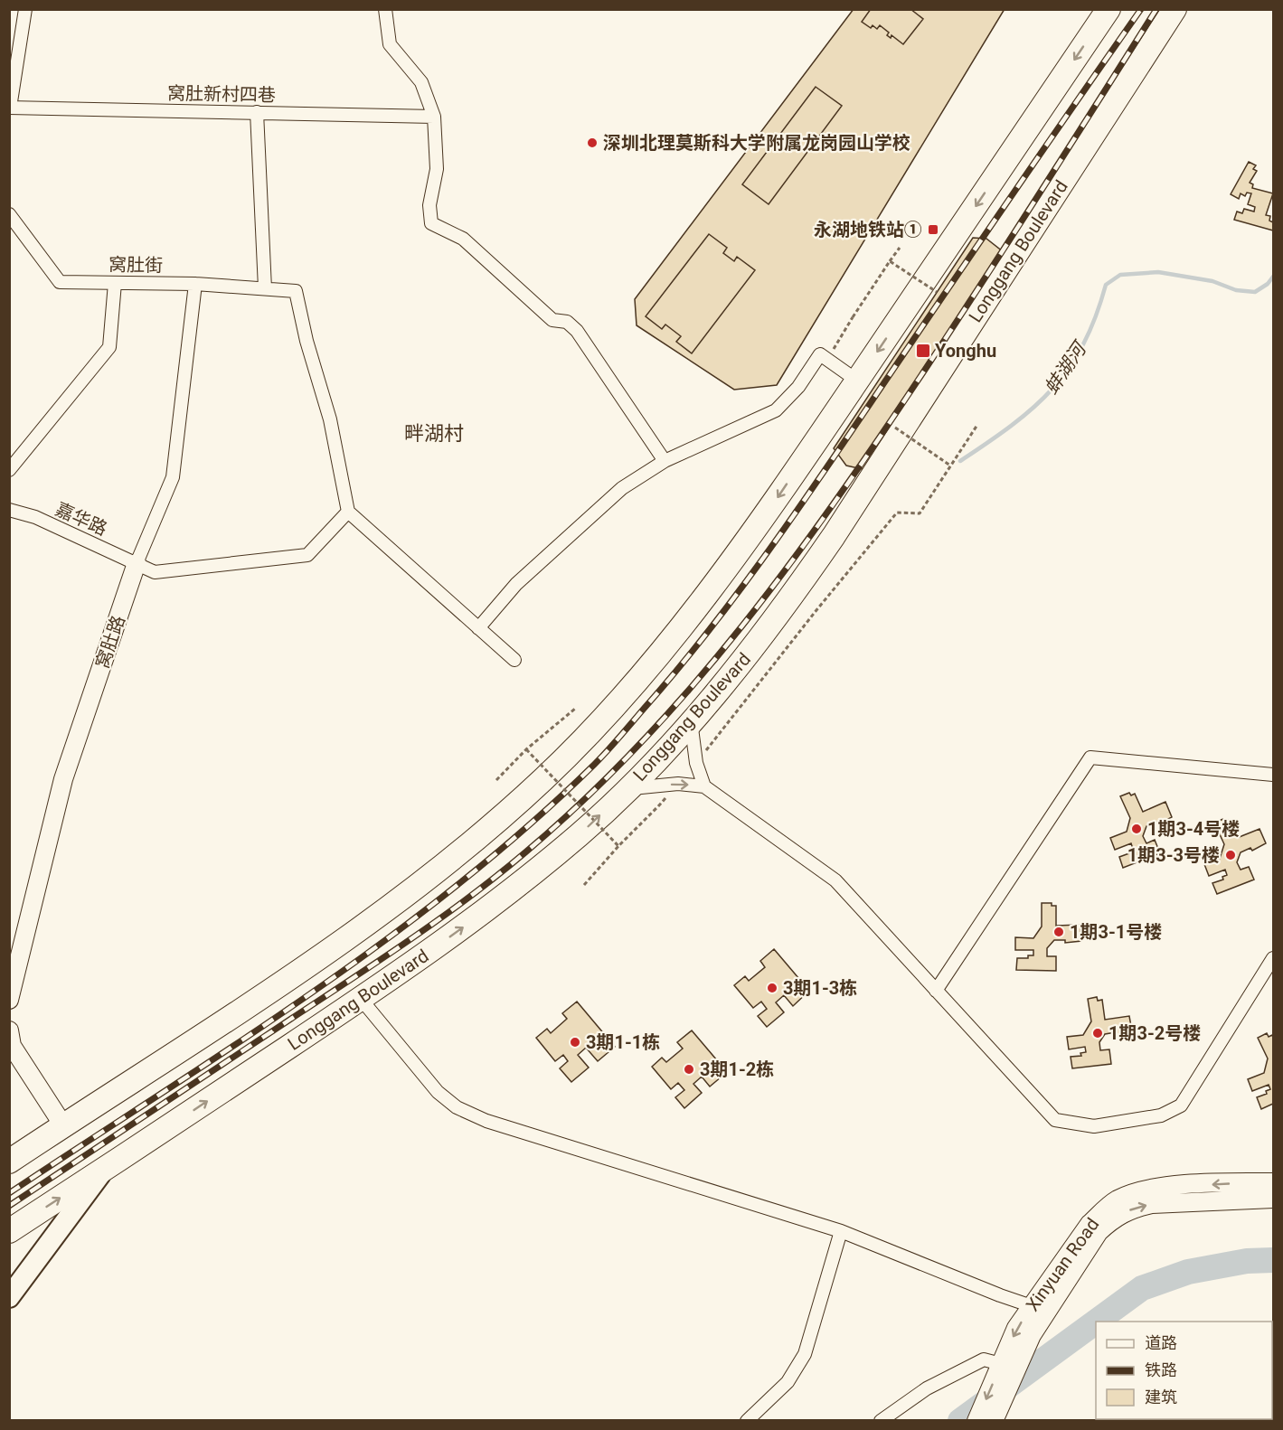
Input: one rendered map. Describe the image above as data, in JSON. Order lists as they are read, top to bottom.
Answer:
{
  "streets": {
    "highway": ["Longgang Boulevard"],
    "street": [
      "窝肚新村四巷",
      "窝肚街",
      "嘉华路",
      "窝肚路",
      "Xinyuan Road"
    ]
  },
  "crossings": [
    ["窝肚街", "嘉华路"],
    ["窝肚街", "窝肚路"],
    ["嘉华路", "窝肚路"]
  ],
  "districts": ["畔湖村"],
  "water": ["蚌湖河"],
  "places": {
    "other": [
      "深圳北理莫斯科大学附属龙岗园山学校",
      "1期3-4号楼",
      "1期3-3号楼",
      "1期3-1号楼",
      "3期1-3栋",
      "1期3-2号楼",
      "3期1-1栋",
      "3期1-2栋"
    ],
    "transit": ["永湖地铁站①", "Yonghu"]
  },
  "legend": ["道路", "铁路", "建筑"]
}
